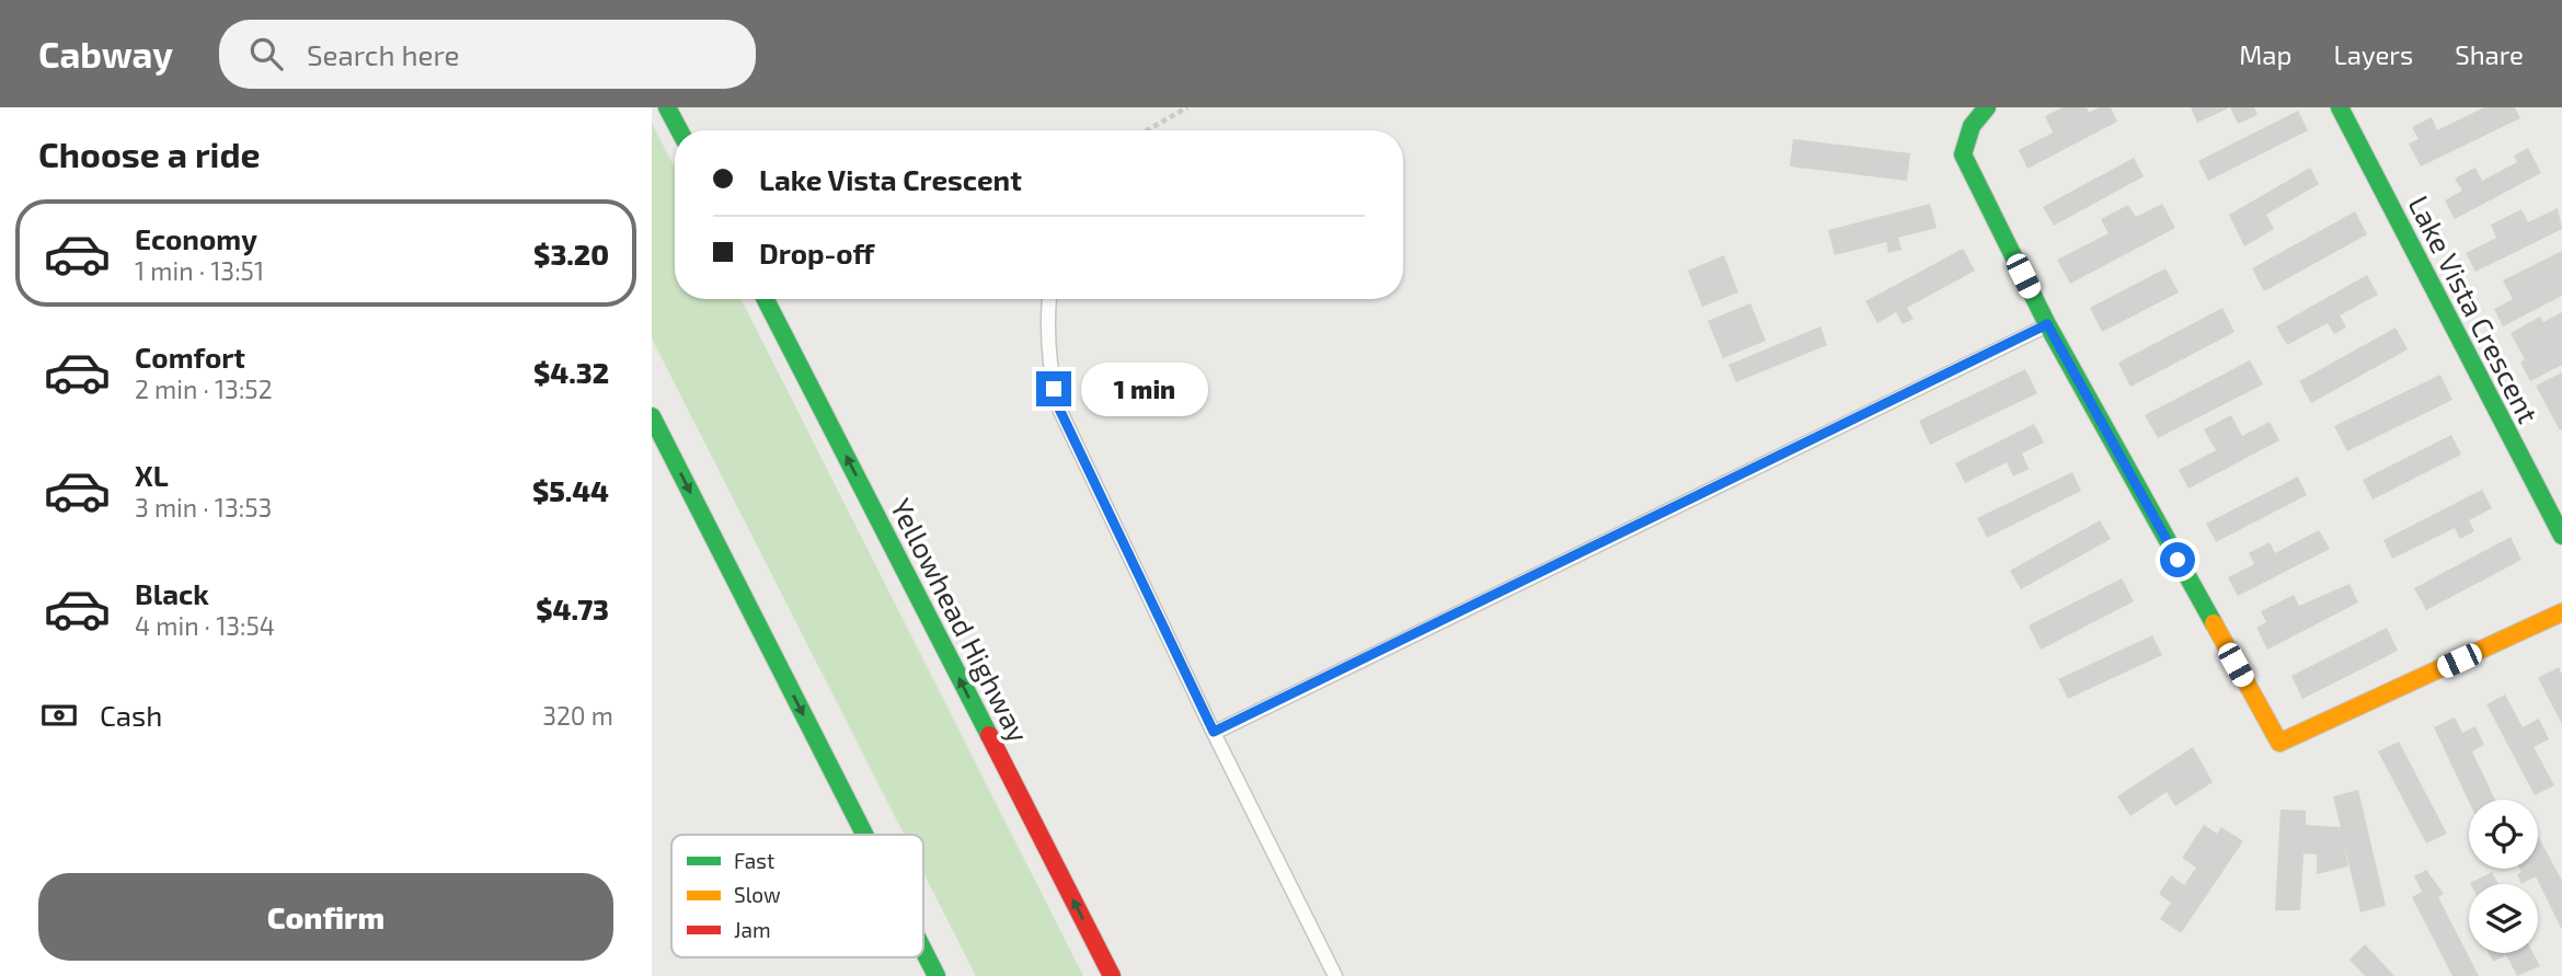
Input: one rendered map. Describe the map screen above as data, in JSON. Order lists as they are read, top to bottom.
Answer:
{
  "streets": {
    "main road": ["Lake Vista Crescent", "Yellowhead Highway"]
  },
  "legend": ["Fast", "Slow", "Jam"],
  "page": {
    "header": "Cabway",
    "search": "Search here",
    "nav": ["Map", "Layers", "Share"],
    "heading": "Choose a ride",
    "banner": ["Lake Vista Crescent", "Drop-off"],
    "list": [
      {
        "name": "Economy",
        "note": "1 min · 13:51",
        "value": "$3.20"
      },
      {
        "name": "Comfort",
        "note": "2 min · 13:52",
        "value": "$4.32"
      },
      {
        "name": "XL",
        "note": "3 min · 13:53",
        "value": "$5.44"
      },
      {
        "name": "Black",
        "note": "4 min · 13:54",
        "value": "$4.73"
      }
    ],
    "bubble": "1 min",
    "pay": ["Cash", "320 m"],
    "buttons": "Confirm"
  }
}
